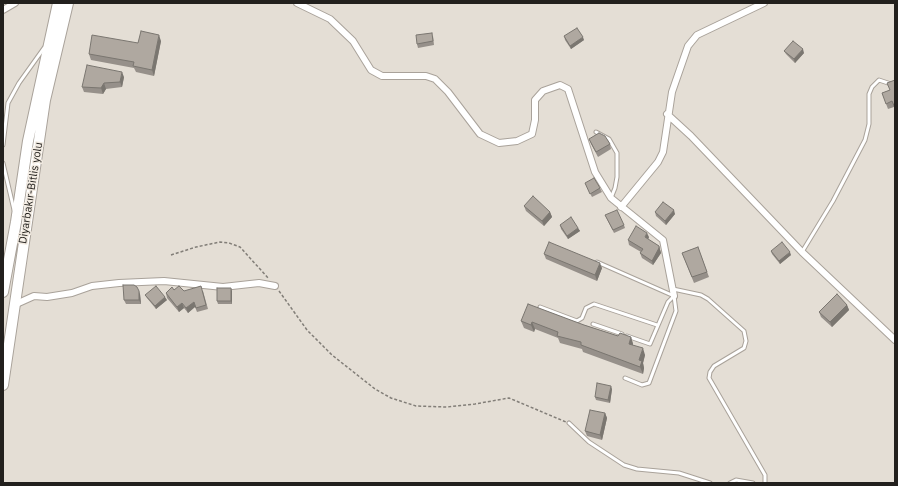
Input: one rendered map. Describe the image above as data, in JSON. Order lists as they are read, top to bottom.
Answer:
{
  "streets": {
    "highway": ["Diyarbakır-Bitlis yolu"]
  }
}
